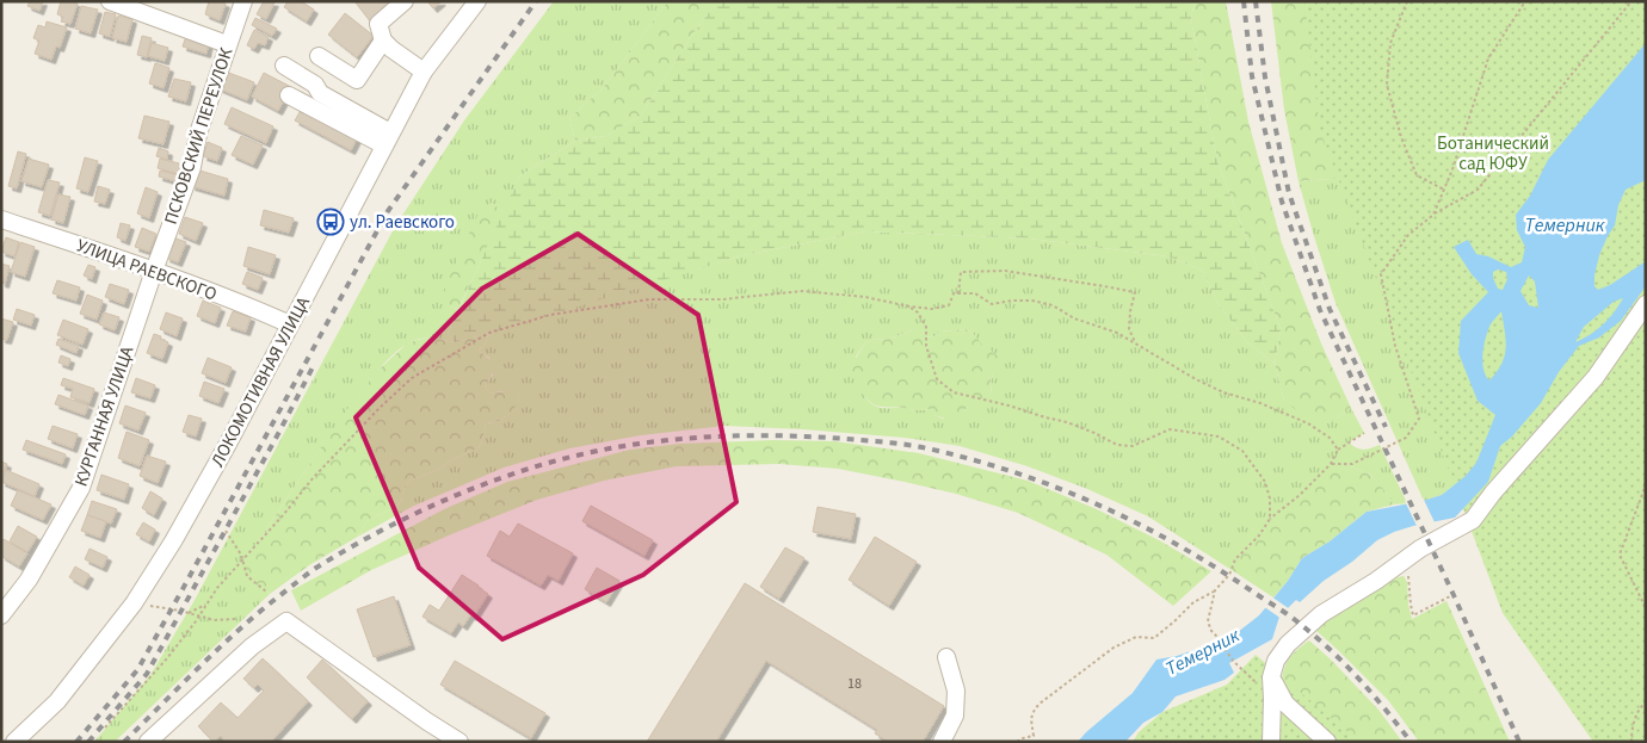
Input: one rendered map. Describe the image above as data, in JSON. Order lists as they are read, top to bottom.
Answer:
{
  "streets": {
    "street": [
      "ПСКОВСКИЙ ПЕРЕУЛОК",
      "УЛИЦА РАЕВСКОГО",
      "ЛОКОМОТИВНАЯ УЛИЦА",
      "КУРГАННАЯ УЛИЦА"
    ]
  },
  "crossings": [
    ["ПСКОВСКИЙ ПЕРЕУЛОК", "УЛИЦА РАЕВСКОГО"],
    ["ПСКОВСКИЙ ПЕРЕУЛОК", "КУРГАННАЯ УЛИЦА"],
    ["УЛИЦА РАЕВСКОГО", "ЛОКОМОТИВНАЯ УЛИЦА"],
    ["УЛИЦА РАЕВСКОГО", "КУРГАННАЯ УЛИЦА"]
  ],
  "water": ["Темерник"],
  "parks": ["Ботанический сад ЮФУ"],
  "places": {
    "bus stop": ["ул. Раевского"]
  },
  "house_numbers": ["18"]
}
